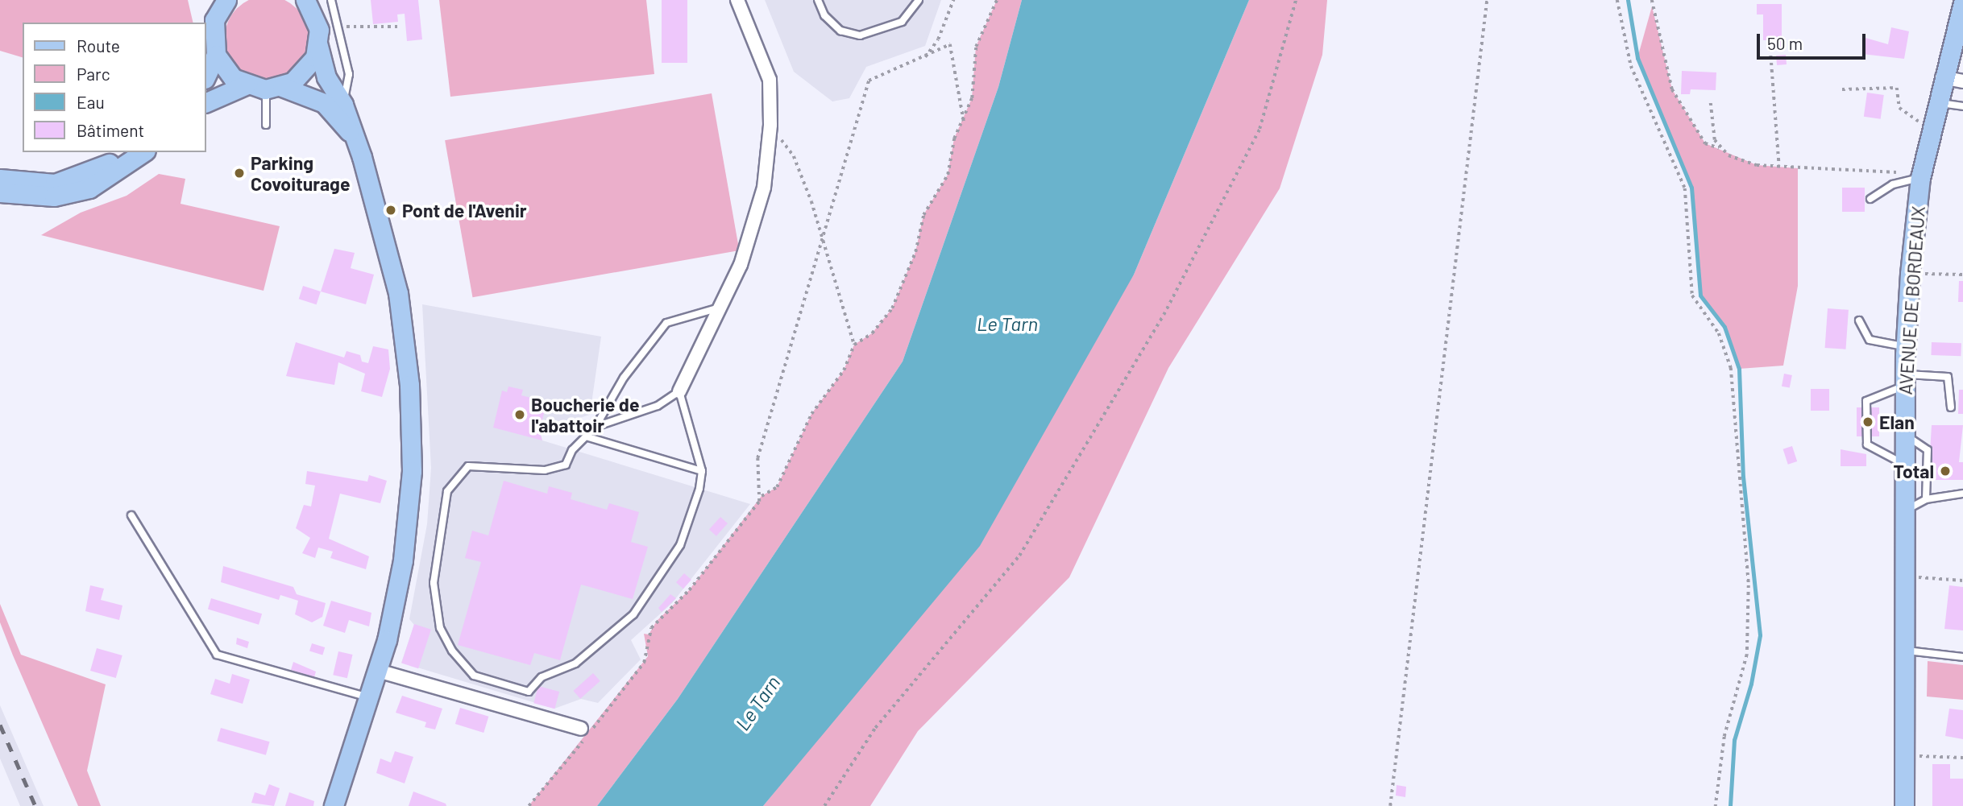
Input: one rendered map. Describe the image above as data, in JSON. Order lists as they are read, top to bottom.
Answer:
{
  "streets": {
    "main road": ["AVENUE DE BORDEAUX"]
  },
  "water": ["Le Tarn"],
  "places": [
    "Parking Covoiturage",
    "Pont de l'Avenir",
    "Boucherie de l'abattoir",
    "Elan",
    "Total"
  ],
  "legend": [
    "Route",
    "Parc",
    "Eau",
    "Bâtiment"
  ],
  "scale_bar": "50 m"
}
